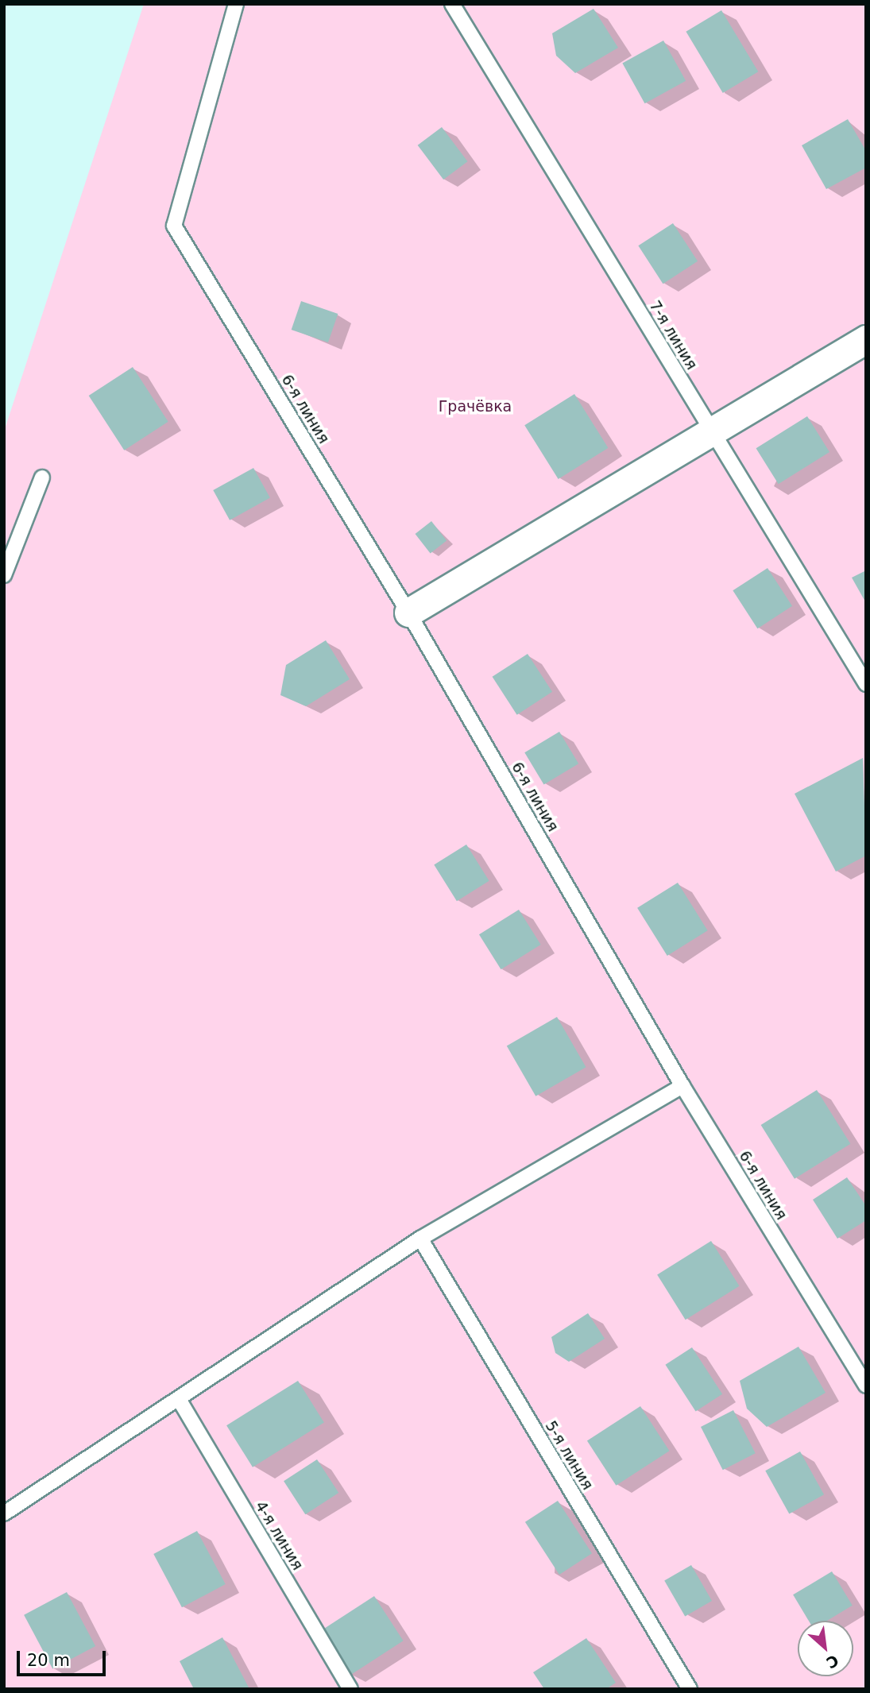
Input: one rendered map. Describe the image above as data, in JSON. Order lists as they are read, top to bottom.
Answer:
{
  "streets": {
    "lane": [
      "7-я линия",
      "6-я линия",
      "5-я линия",
      "4-я линия"
    ]
  },
  "parks": ["Грачёвка"],
  "scale_bar": "20 m",
  "north": "bottom right"
}
